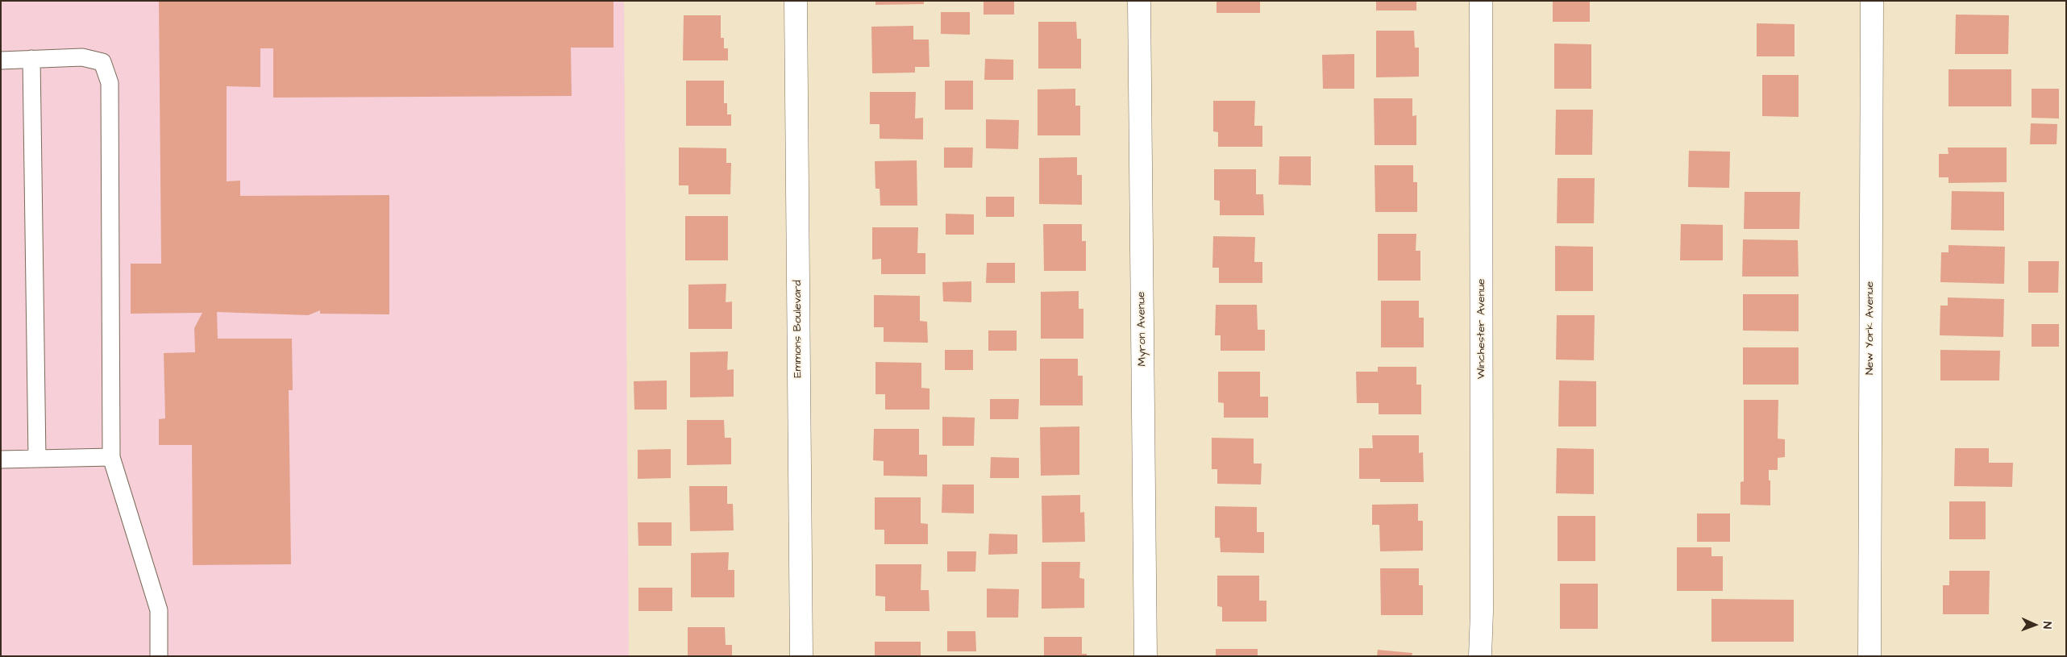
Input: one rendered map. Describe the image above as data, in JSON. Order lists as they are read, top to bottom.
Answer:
{
  "streets": {
    "street": [
      "New York Avenue",
      "Emmons Boulevard",
      "Myron Avenue",
      "Winchester Avenue"
    ]
  },
  "north": "right"
}
